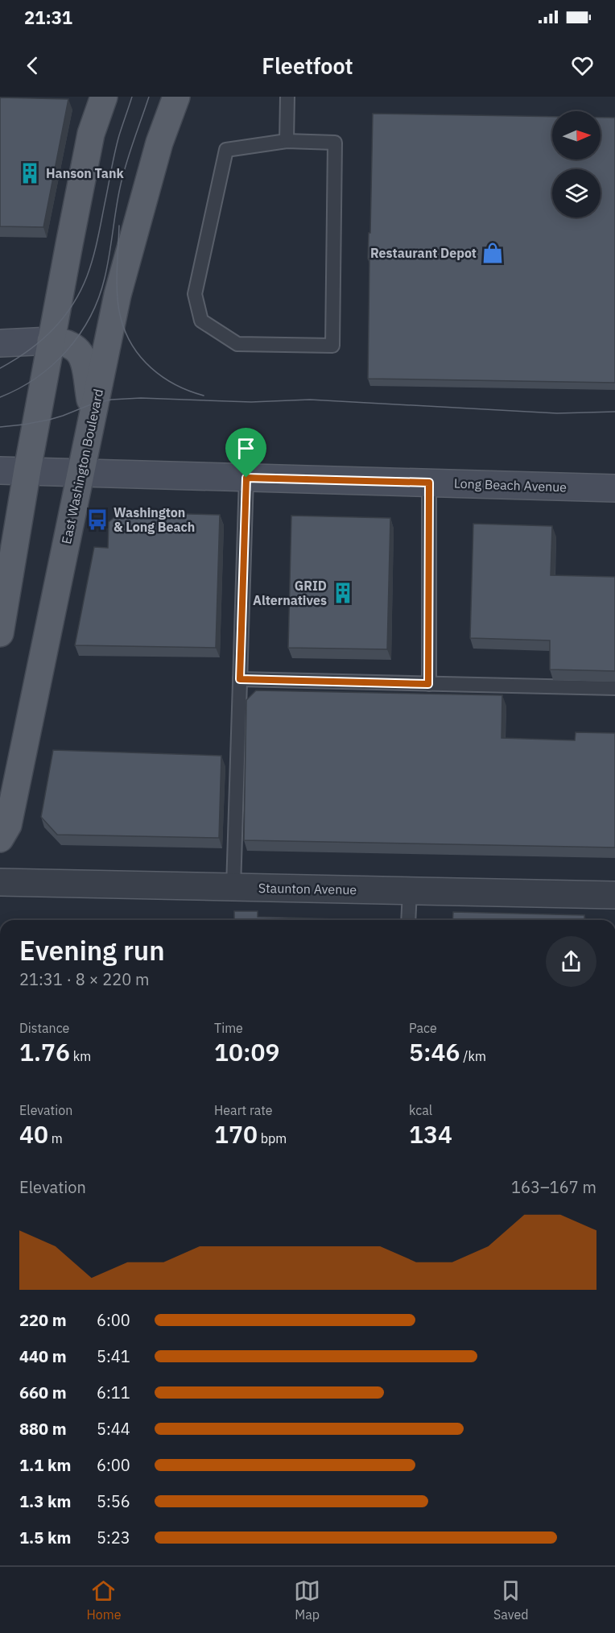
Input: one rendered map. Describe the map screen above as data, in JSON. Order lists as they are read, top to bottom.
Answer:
{
  "streets": {
    "main road": ["East Washington Boulevard"],
    "street": ["Long Beach Avenue", "Staunton Avenue"]
  },
  "crossings": [
    ["East Washington Boulevard", "Long Beach Avenue"]
  ],
  "places": {
    "building": ["Hanson Tank", "GRID Alternatives"],
    "shop": ["Restaurant Depot"],
    "bus stop": ["Washington & Long Beach"]
  },
  "north": "right",
  "page": {
    "status": "21:31",
    "header": "Fleetfoot",
    "heading": ["Evening run", "21:31 · 8 × 220 m"],
    "stats": [
      ["Distance", "1.76 km"],
      ["Time", "10:09"],
      ["Pace", "5:46 /km"],
      ["Elevation", "40 m"],
      ["Heart rate", "170 bpm"],
      ["kcal", "134"]
    ],
    "chart": ["Elevation", "163–167 m"],
    "list": [
      {
        "name": "220 m",
        "note": "6:00"
      },
      {
        "name": "440 m",
        "note": "5:41"
      },
      {
        "name": "660 m",
        "note": "6:11"
      },
      {
        "name": "880 m",
        "note": "5:44"
      },
      {
        "name": "1.1 km",
        "note": "6:00"
      },
      {
        "name": "1.3 km",
        "note": "5:56"
      },
      {
        "name": "1.5 km",
        "note": "5:23"
      }
    ],
    "tabs": ["Home", "Map", "Saved"]
  }
}
